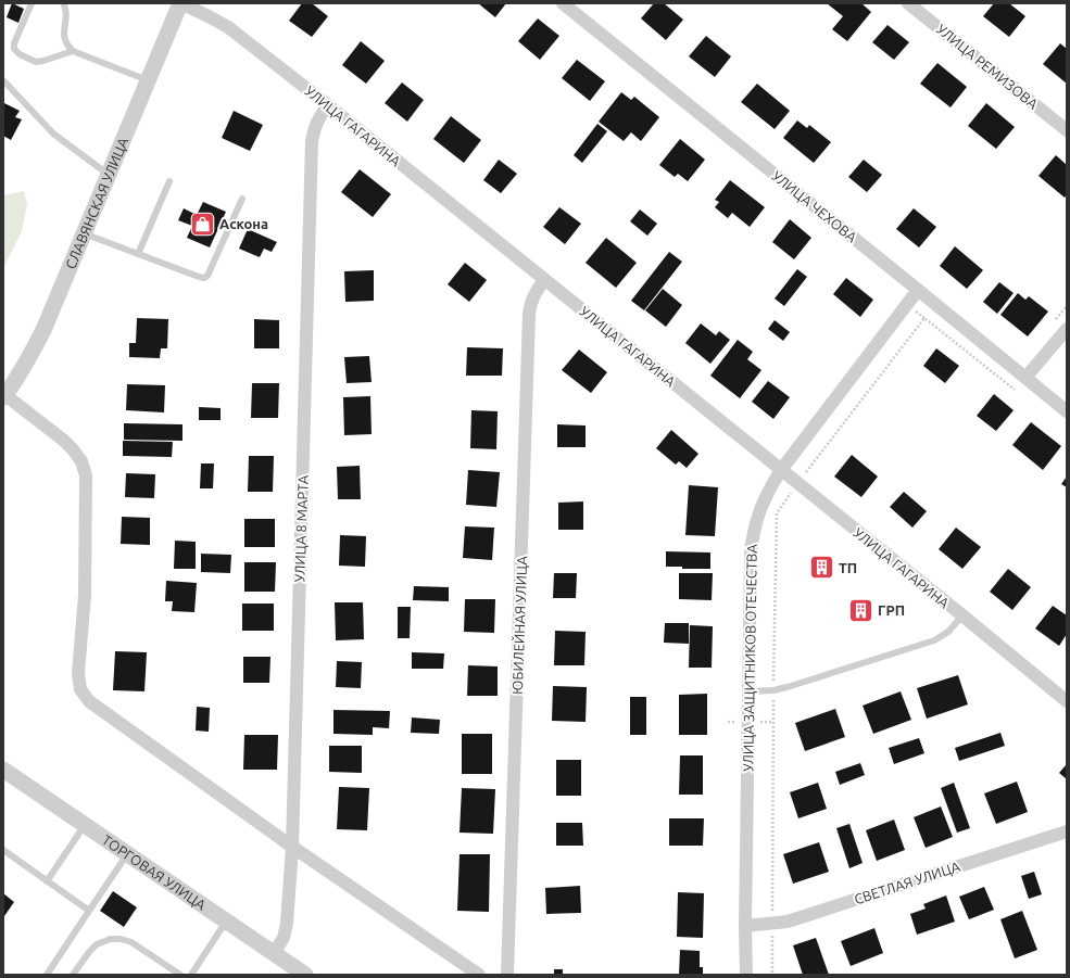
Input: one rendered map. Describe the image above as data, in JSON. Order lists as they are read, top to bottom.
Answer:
{
  "streets": {
    "street": [
      "УЛИЦА РЕМИЗОВА",
      "УЛИЦА ГАГАРИНА",
      "СЛАВЯНСКАЯ УЛИЦА",
      "УЛИЦА ЧЕХОВА",
      "УЛИЦА 8 МАРТА",
      "ЮБИЛЕЙНАЯ УЛИЦА",
      "УЛИЦА ЗАЩИТНИКОВ ОТЕЧЕСТВА",
      "ТОРГОВАЯ УЛИЦА",
      "СВЕТЛАЯ УЛИЦА"
    ]
  },
  "crossings": [
    ["УЛИЦА ГАГАРИНА", "СЛАВЯНСКАЯ УЛИЦА"],
    ["УЛИЦА ГАГАРИНА", "УЛИЦА 8 МАРТА"],
    ["УЛИЦА ГАГАРИНА", "ЮБИЛЕЙНАЯ УЛИЦА"],
    ["УЛИЦА ГАГАРИНА", "УЛИЦА ЗАЩИТНИКОВ ОТЕЧЕСТВА"],
    ["УЛИЦА ЧЕХОВА", "УЛИЦА ЗАЩИТНИКОВ ОТЕЧЕСТВА"],
    ["УЛИЦА 8 МАРТА", "ТОРГОВАЯ УЛИЦА"],
    ["УЛИЦА ЗАЩИТНИКОВ ОТЕЧЕСТВА", "СВЕТЛАЯ УЛИЦА"]
  ],
  "places": {
    "shop": ["Аскона"],
    "building": ["ТП", "ГРП"]
  }
}
